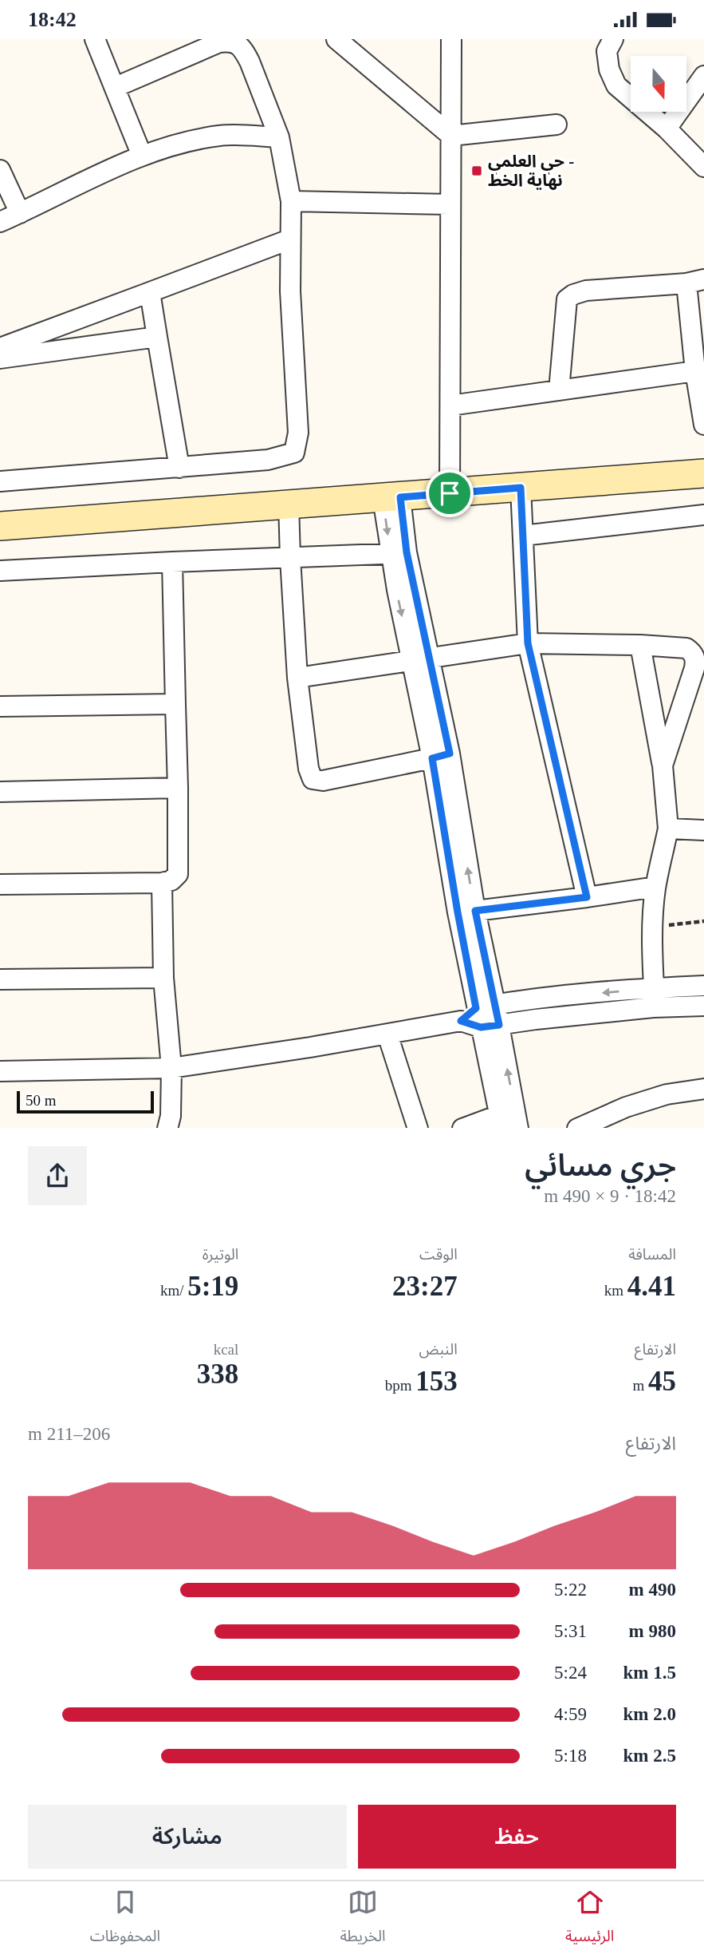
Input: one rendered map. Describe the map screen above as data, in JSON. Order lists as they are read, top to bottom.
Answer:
{
  "places": {
    "transit": ["حي العلمي - نهاية الخط"]
  },
  "scale_bar": "50 m",
  "north": "bottom",
  "page": {
    "status": "18:42",
    "scale": "50 m",
    "heading": ["جري مسائي", "18:42 · 9 × 490 m"],
    "stats": [
      ["المسافة", "4.41 km"],
      ["الوقت", "23:27"],
      ["الوتيرة", "5:19 /km"],
      ["الارتفاع", "45 m"],
      ["النبض", "153 bpm"],
      ["kcal", "338"]
    ],
    "chart": ["الارتفاع", "206–211 m"],
    "list": [
      {
        "name": "490 m",
        "note": "5:22"
      },
      {
        "name": "980 m",
        "note": "5:31"
      },
      {
        "name": "1.5 km",
        "note": "5:24"
      },
      {
        "name": "2.0 km",
        "note": "4:59"
      },
      {
        "name": "2.5 km",
        "note": "5:18"
      }
    ],
    "buttons": ["حفظ", "مشاركة"],
    "tabs": ["الرئيسية", "الخريطة", "المحفوظات"]
  }
}
